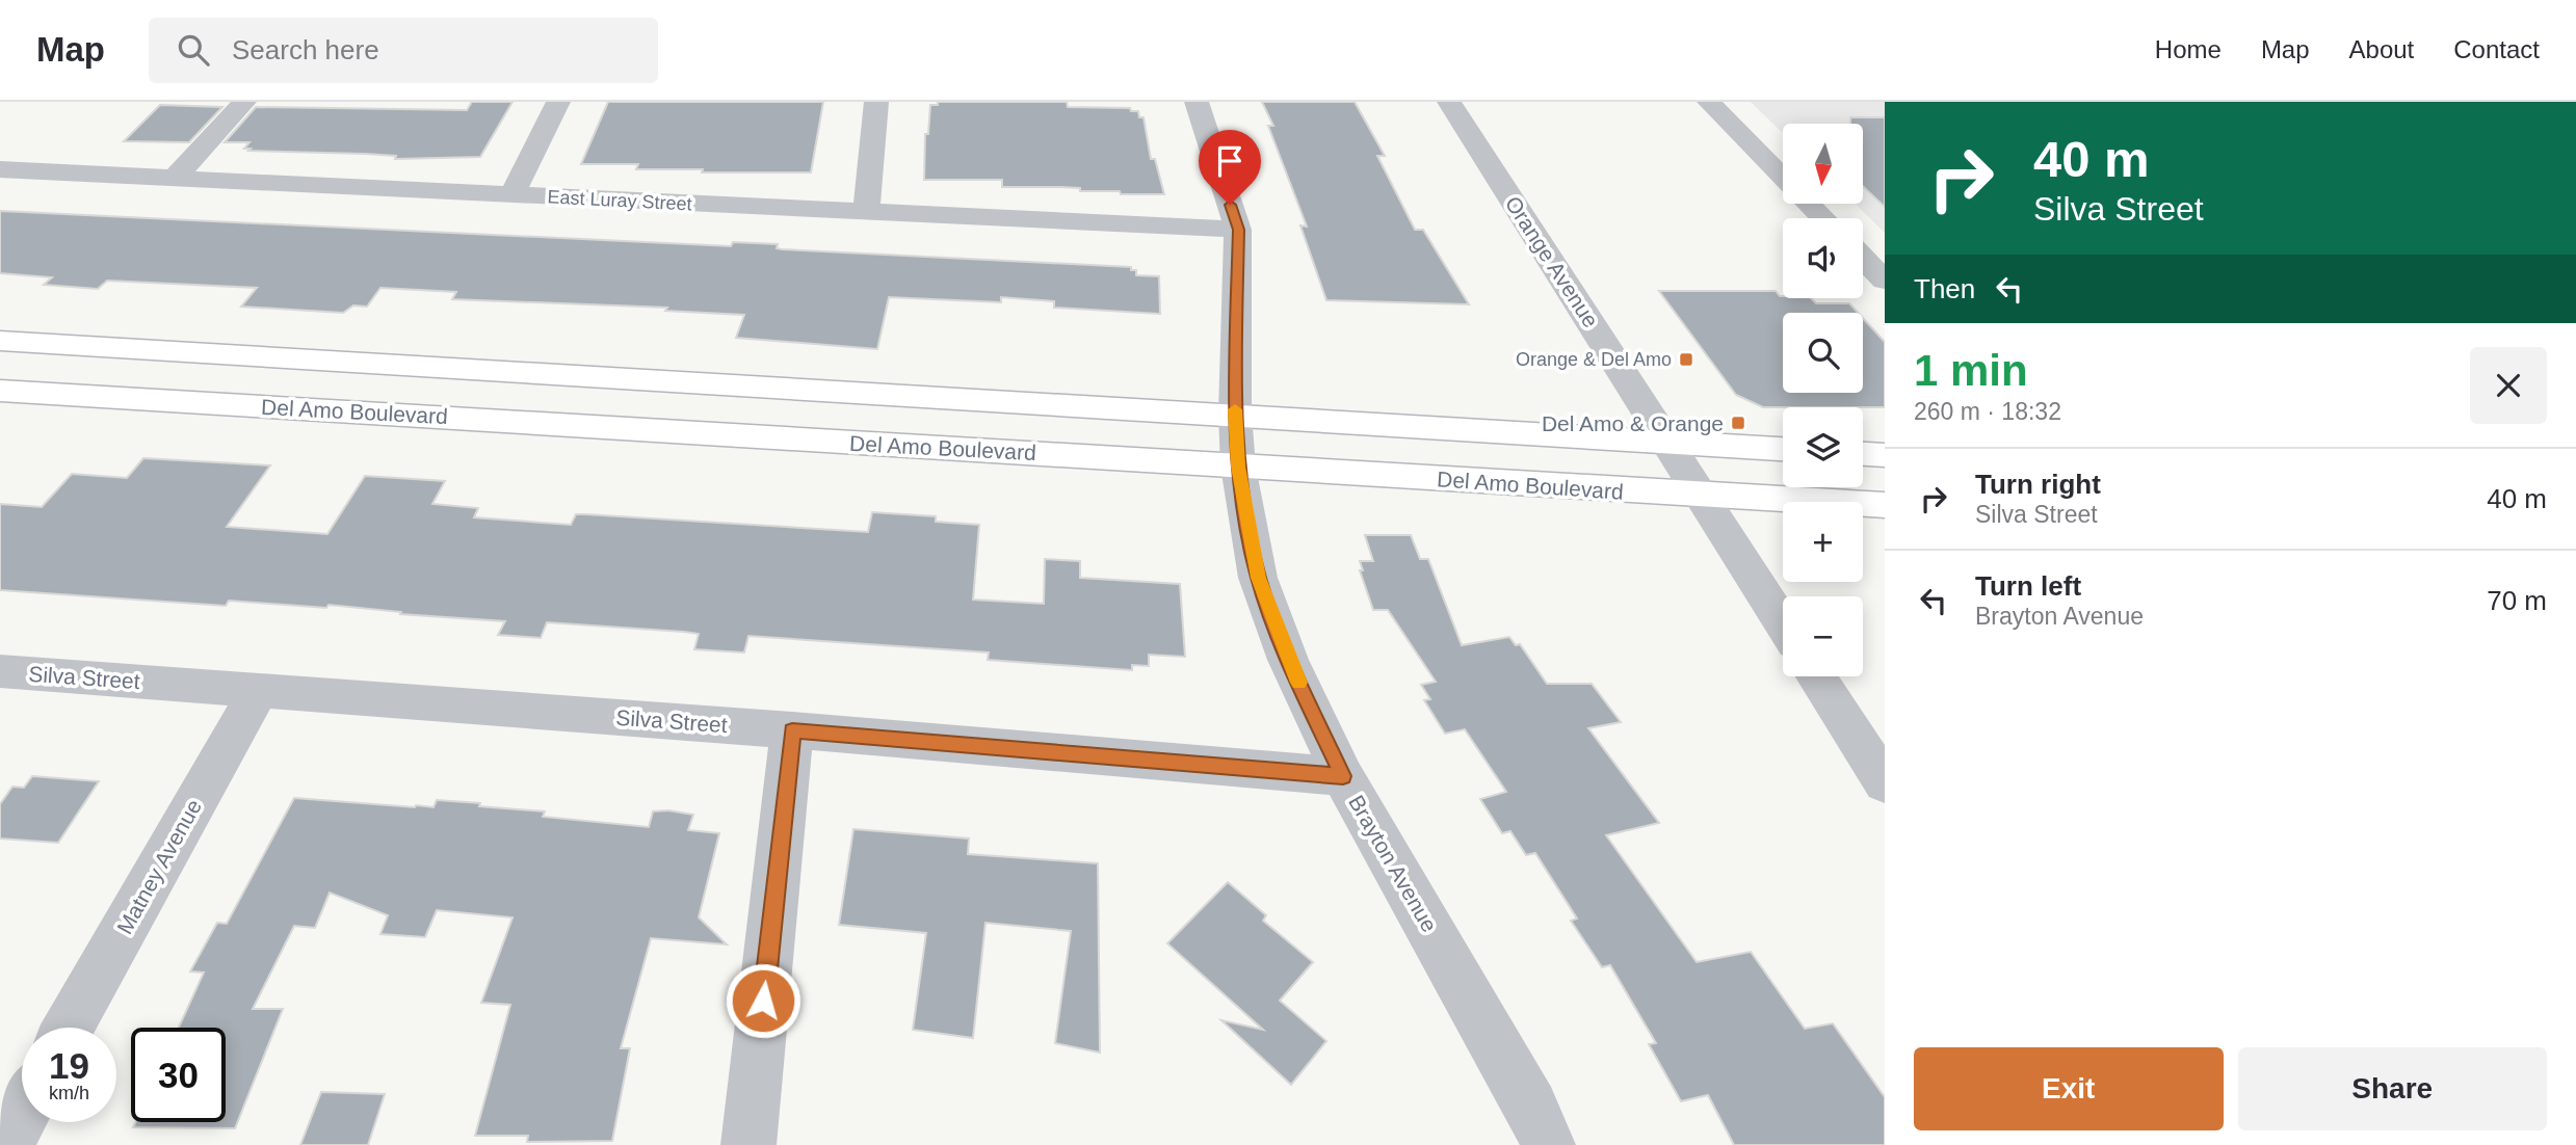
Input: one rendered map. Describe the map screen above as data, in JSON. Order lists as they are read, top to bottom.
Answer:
{
  "streets": {
    "main road": ["Del Amo Boulevard"],
    "street": [
      "East Luray Street",
      "Orange Avenue",
      "Silva Street",
      "Brayton Avenue",
      "Matney Avenue"
    ]
  },
  "crossings": [
    ["East Luray Street", "Brayton Avenue"],
    ["Orange Avenue", "Del Amo Boulevard"],
    ["Del Amo Boulevard", "Brayton Avenue"],
    ["Silva Street", "Brayton Avenue"],
    ["Silva Street", "Matney Avenue"]
  ],
  "places": {
    "transit": ["Orange & Del Amo", "Del Amo & Orange"]
  },
  "north": "bottom",
  "page": {
    "header": "Map",
    "search": "Search here",
    "nav": [
      "Home",
      "Map",
      "About",
      "Contact"
    ],
    "turn": ["40 m", "Silva Street"],
    "map_buttons": ["+", "−"],
    "then": "Then",
    "heading": ["1 min", "260 m · 18:32"],
    "list": [
      {
        "name": "Turn right",
        "note": "Silva Street",
        "value": "40 m"
      },
      {
        "name": "Turn left",
        "note": "Brayton Avenue",
        "value": "70 m"
      }
    ],
    "speed": "19 km/h",
    "limit": "30",
    "buttons": ["Exit", "Share"]
  }
}
